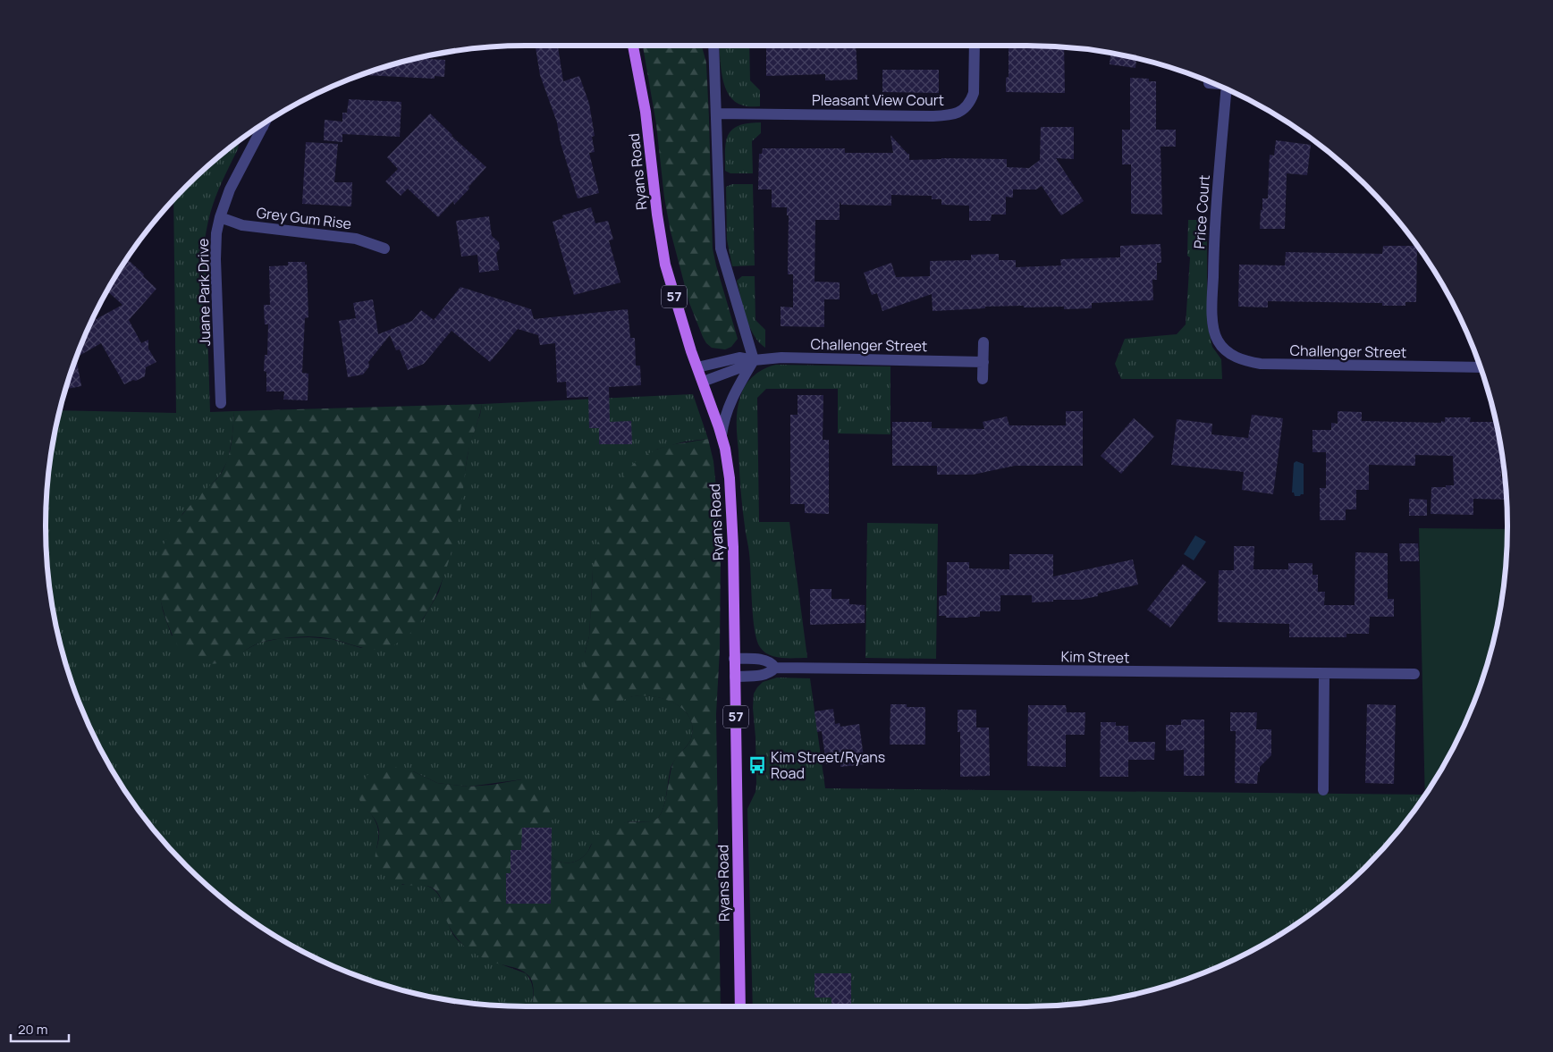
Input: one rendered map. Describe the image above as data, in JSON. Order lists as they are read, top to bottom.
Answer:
{
  "streets": {
    "main road": ["Ryans Road", "57"],
    "street": [
      "Pleasant View Court",
      "Price Court",
      "Grey Gum Rise",
      "Juane Park Drive",
      "Challenger Street",
      "Kim Street"
    ]
  },
  "crossings": [
    ["Ryans Road", "Challenger Street"],
    ["Ryans Road", "Kim Street"],
    ["Price Court", "Challenger Street"],
    ["Grey Gum Rise", "Juane Park Drive"]
  ],
  "places": {
    "bus stop": ["Kim Street/Ryans Road"]
  },
  "scale_bar": "20 m"
}
